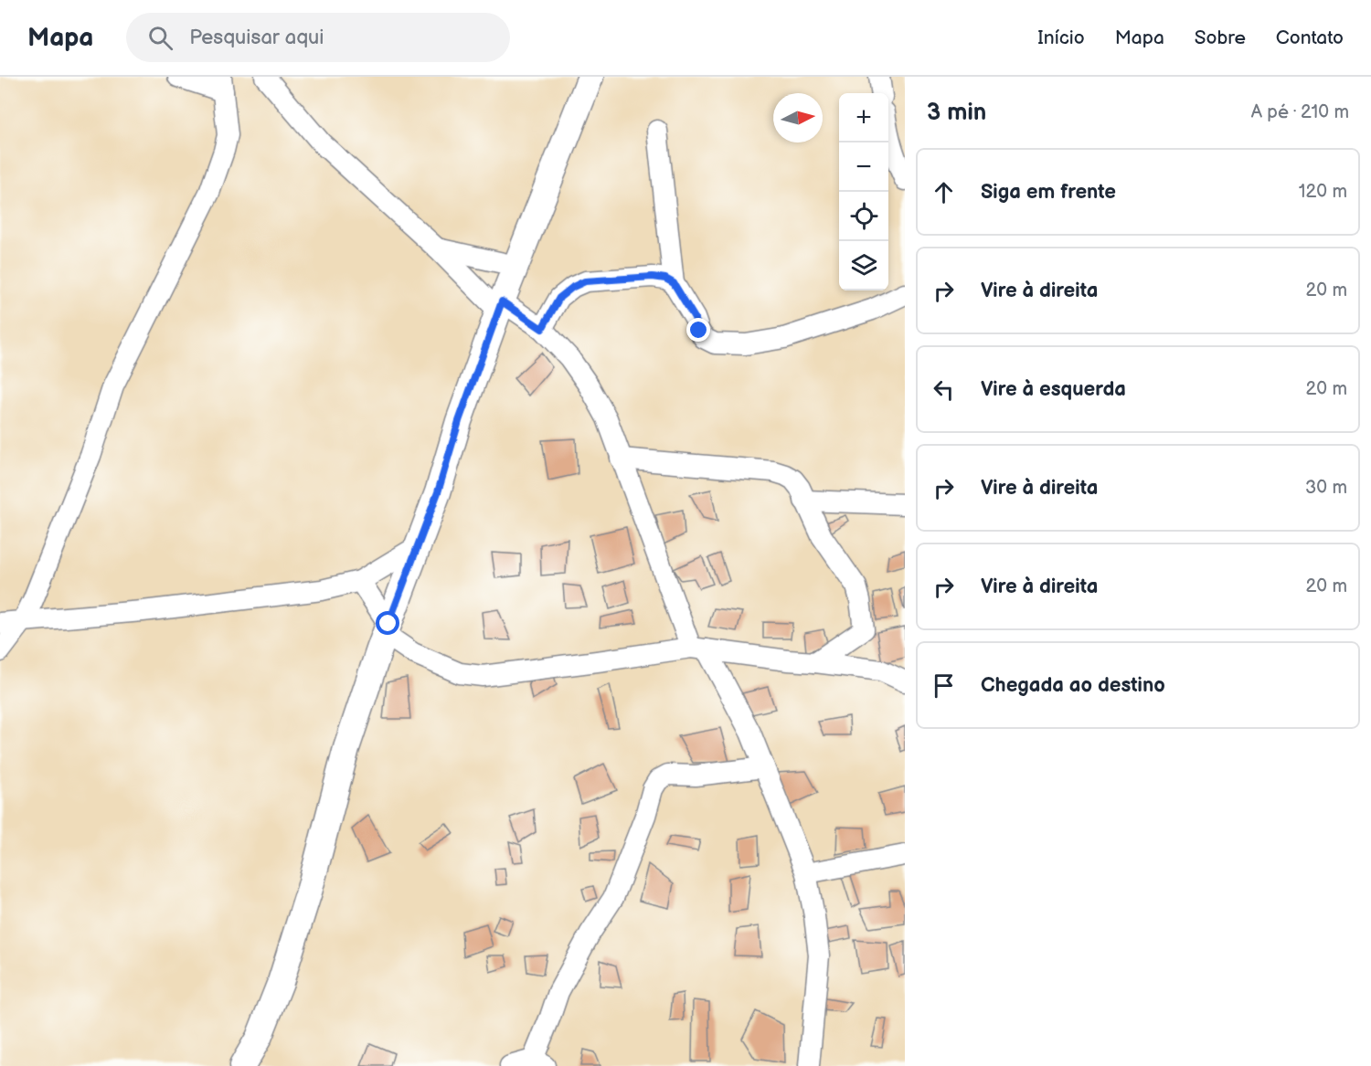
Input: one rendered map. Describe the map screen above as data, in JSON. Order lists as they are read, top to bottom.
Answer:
{
  "north": "right",
  "page": {
    "header": "Mapa",
    "search": "Pesquisar aqui",
    "nav": [
      "Início",
      "Mapa",
      "Sobre",
      "Contato"
    ],
    "heading": ["3 min", "A pé · 210 m"],
    "map_buttons": ["+", "−"],
    "list": [
      ["Siga em frente", "120 m"],
      ["Vire à direita", "20 m"],
      ["Vire à esquerda", "20 m"],
      ["Vire à direita", "30 m"],
      ["Vire à direita", "20 m"],
      "Chegada ao destino"
    ]
  }
}
